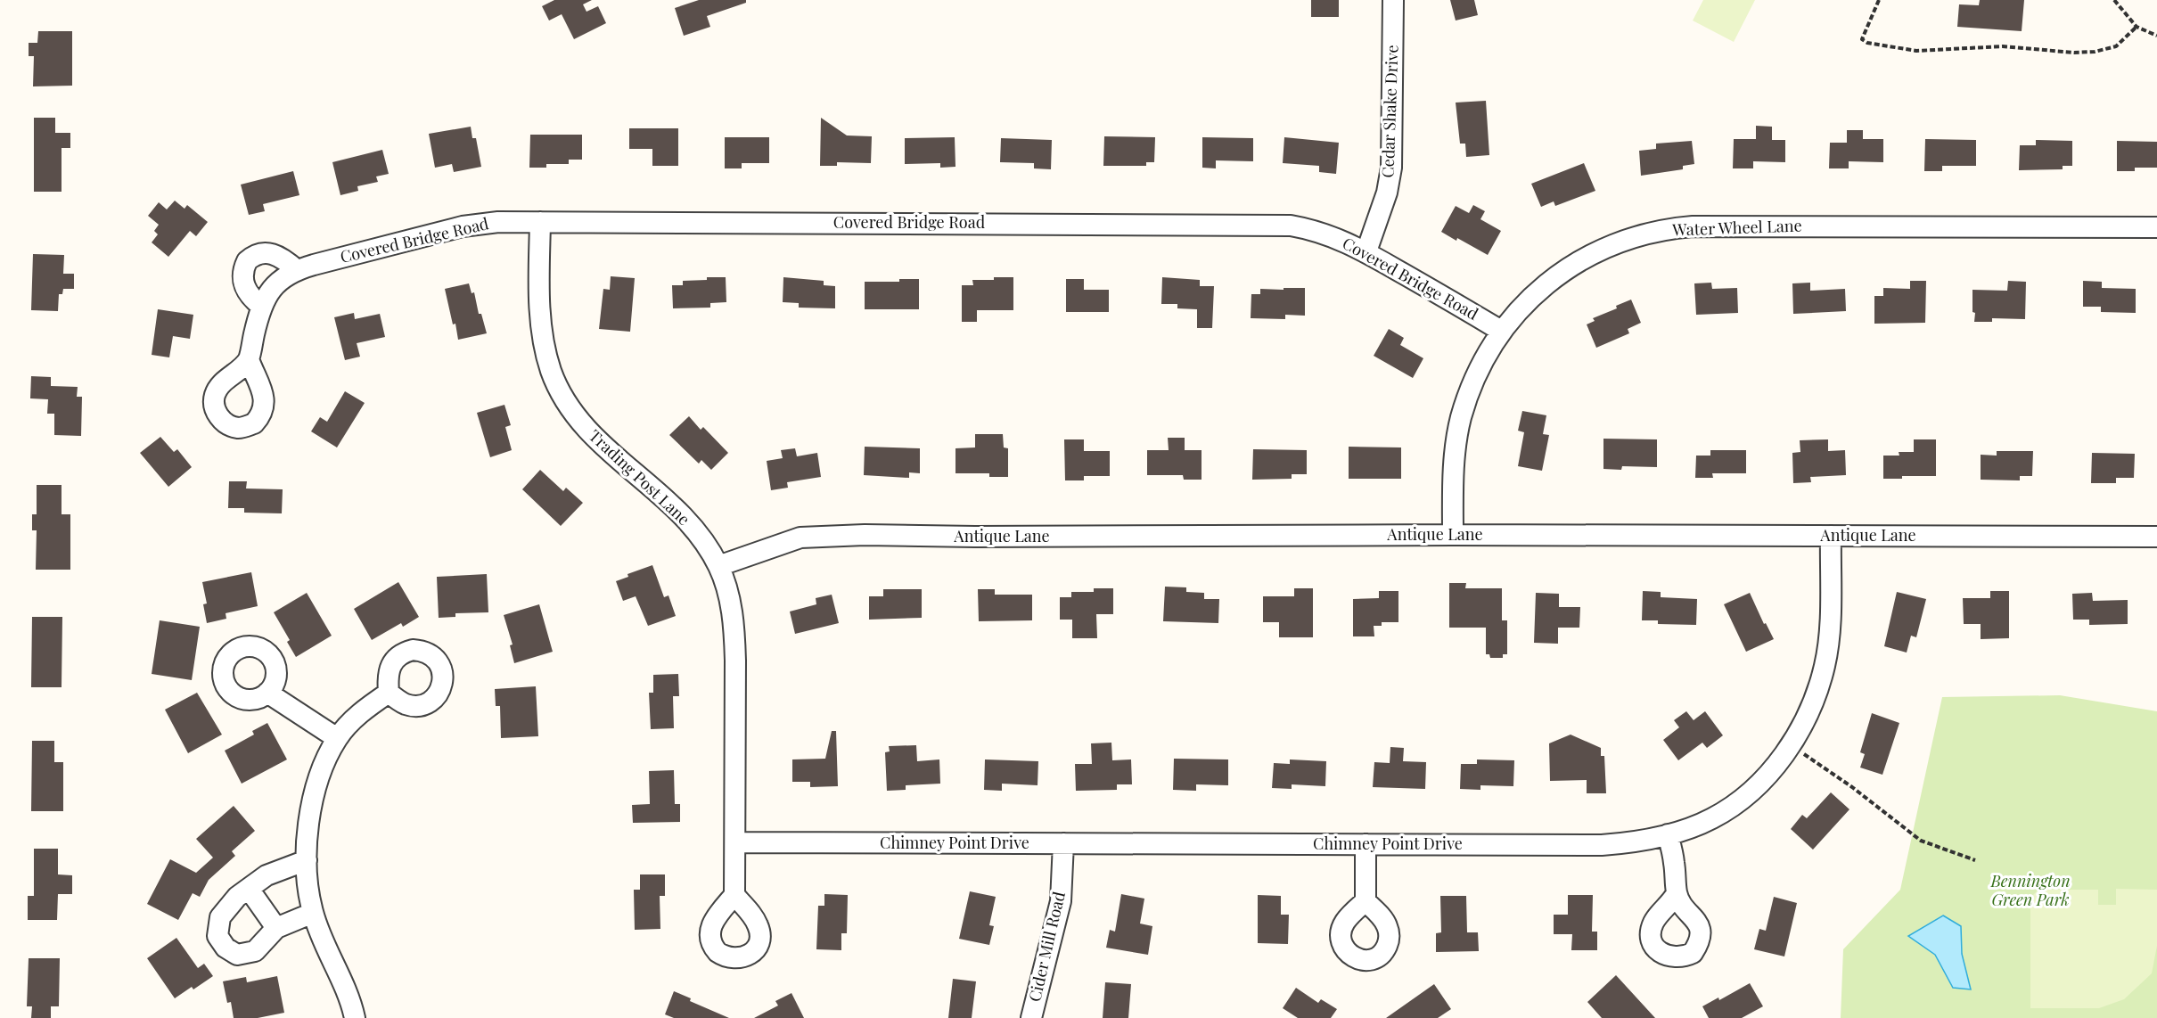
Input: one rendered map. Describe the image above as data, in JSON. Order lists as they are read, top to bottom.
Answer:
{
  "streets": {
    "street": [
      "Cedar Shake Drive",
      "Covered Bridge Road",
      "Water Wheel Lane",
      "Trading Post Lane",
      "Antique Lane",
      "Chimney Point Drive",
      "Cider Mill Road"
    ]
  },
  "crossings": [
    ["Cedar Shake Drive", "Covered Bridge Road"],
    ["Covered Bridge Road", "Water Wheel Lane"],
    ["Covered Bridge Road", "Trading Post Lane"],
    ["Water Wheel Lane", "Antique Lane"],
    ["Trading Post Lane", "Antique Lane"],
    ["Trading Post Lane", "Chimney Point Drive"],
    ["Antique Lane", "Chimney Point Drive"],
    ["Chimney Point Drive", "Cider Mill Road"]
  ],
  "parks": ["Bennington Green Park"]
}
